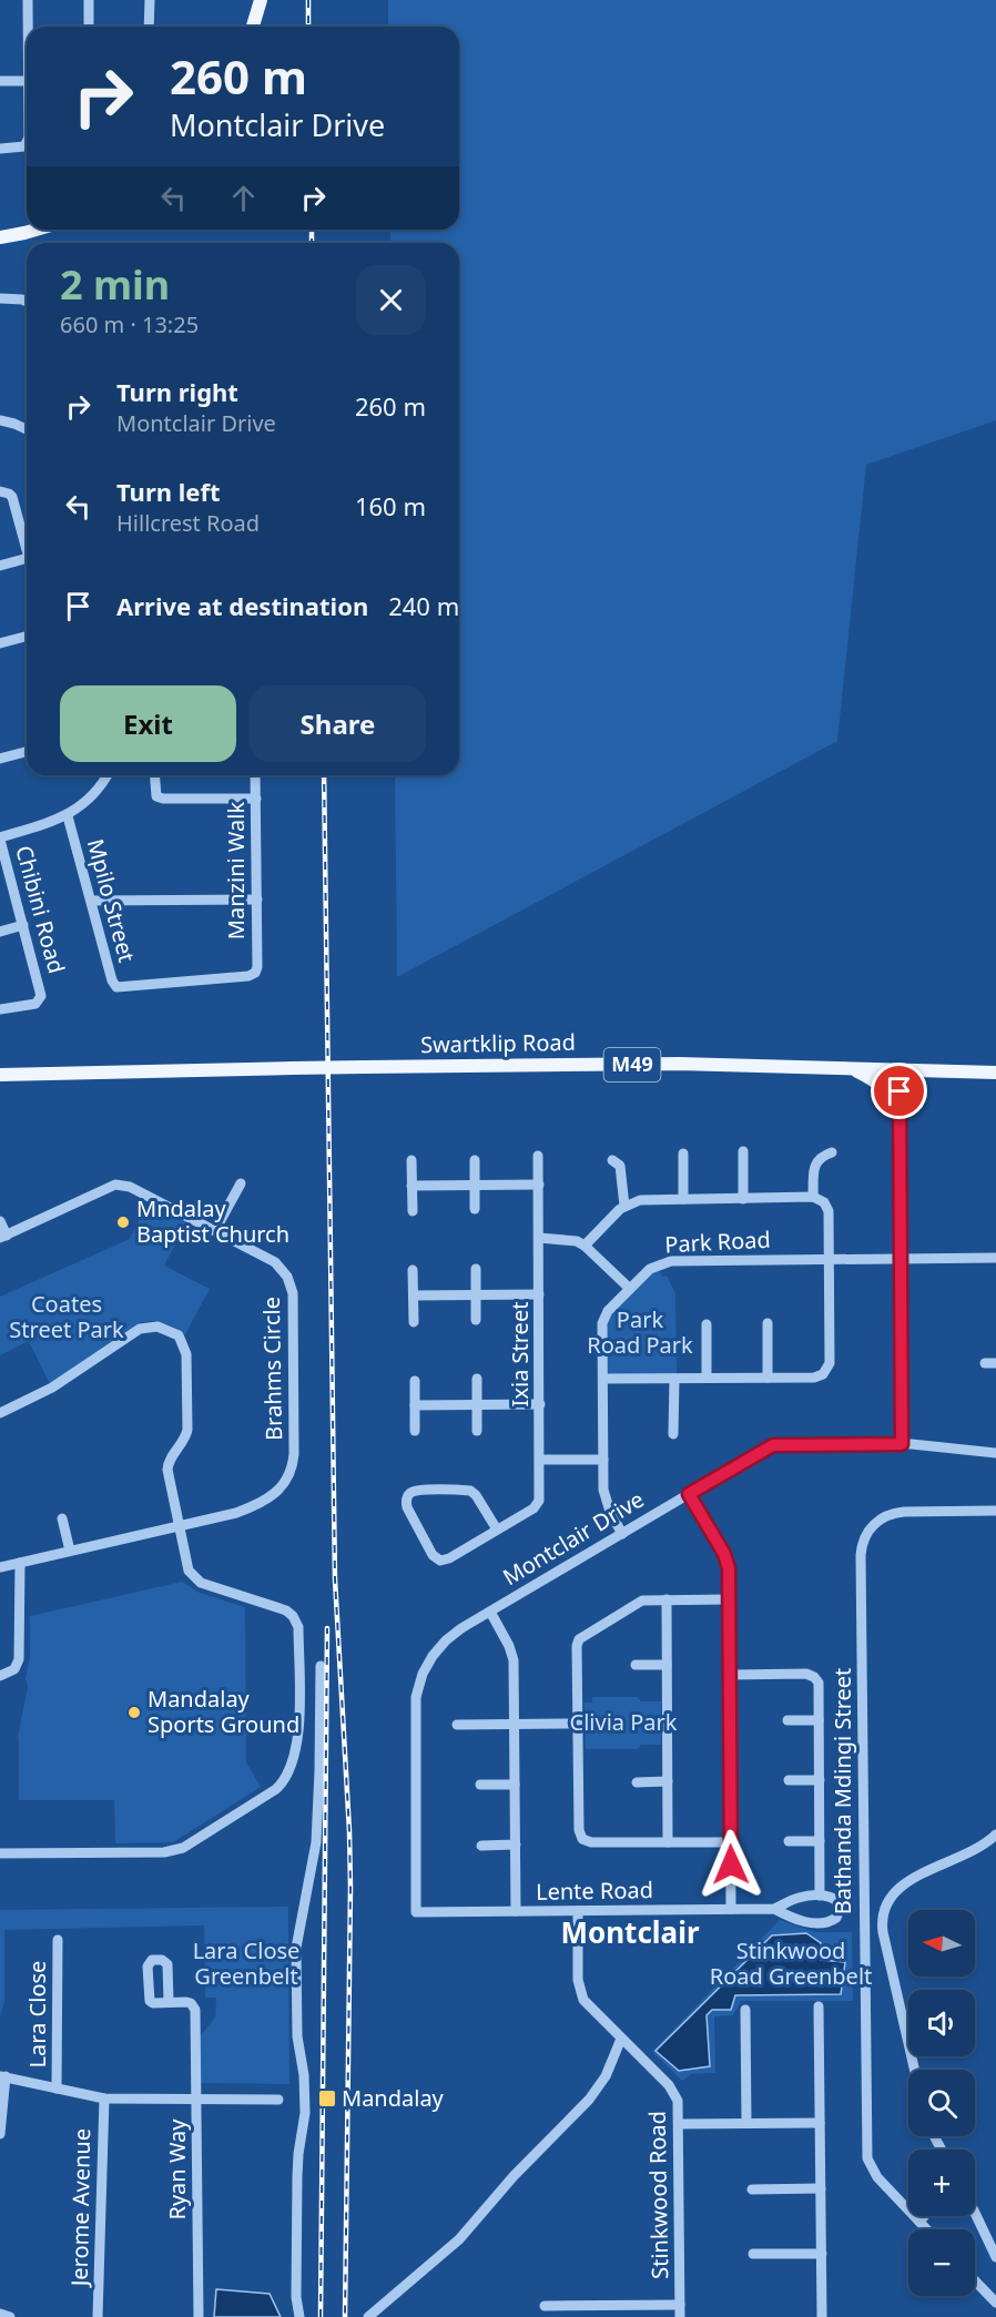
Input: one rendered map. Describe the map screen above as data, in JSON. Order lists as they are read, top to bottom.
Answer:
{
  "streets": {
    "main road": ["Swartklip Road", "M49"],
    "street": [
      "Manzini Walk",
      "Mpilo Street",
      "Chibini Road",
      "Park Road",
      "Ixia Street",
      "Brahms Circle",
      "Montclair Drive",
      "Bathanda Mdingi Street",
      "Lente Road",
      "Lara Close",
      "Ryan Way",
      "Stinkwood Road",
      "Jerome Avenue"
    ]
  },
  "crossings": [
    ["Manzini Walk", "Mpilo Street"],
    ["Park Road", "Montclair Drive"],
    ["Montclair Drive", "Lente Road"],
    ["Lente Road", "Stinkwood Road"],
    ["Lara Close", "Ryan Way"],
    ["Ryan Way", "Jerome Avenue"]
  ],
  "districts": ["Montclair"],
  "parks": [
    "Coates Street Park",
    "Park Road Park",
    "Clivia Park",
    "Lara Close Greenbelt",
    "Stinkwood Road Greenbelt"
  ],
  "places": {
    "other": ["Mndalay Baptist Church", "Mandalay Sports Ground"],
    "transit": ["Mandalay"]
  },
  "north": "left",
  "page": {
    "turn": ["260 m", "Montclair Drive"],
    "heading": ["2 min", "660 m · 13:25"],
    "list": [
      {
        "name": "Turn right",
        "note": "Montclair Drive",
        "value": "260 m"
      },
      {
        "name": "Turn left",
        "note": "Hillcrest Road",
        "value": "160 m"
      },
      {
        "name": "Arrive at destination",
        "value": "240 m"
      }
    ],
    "buttons": ["Exit", "Share"],
    "map_buttons": ["+", "−"]
  }
}
